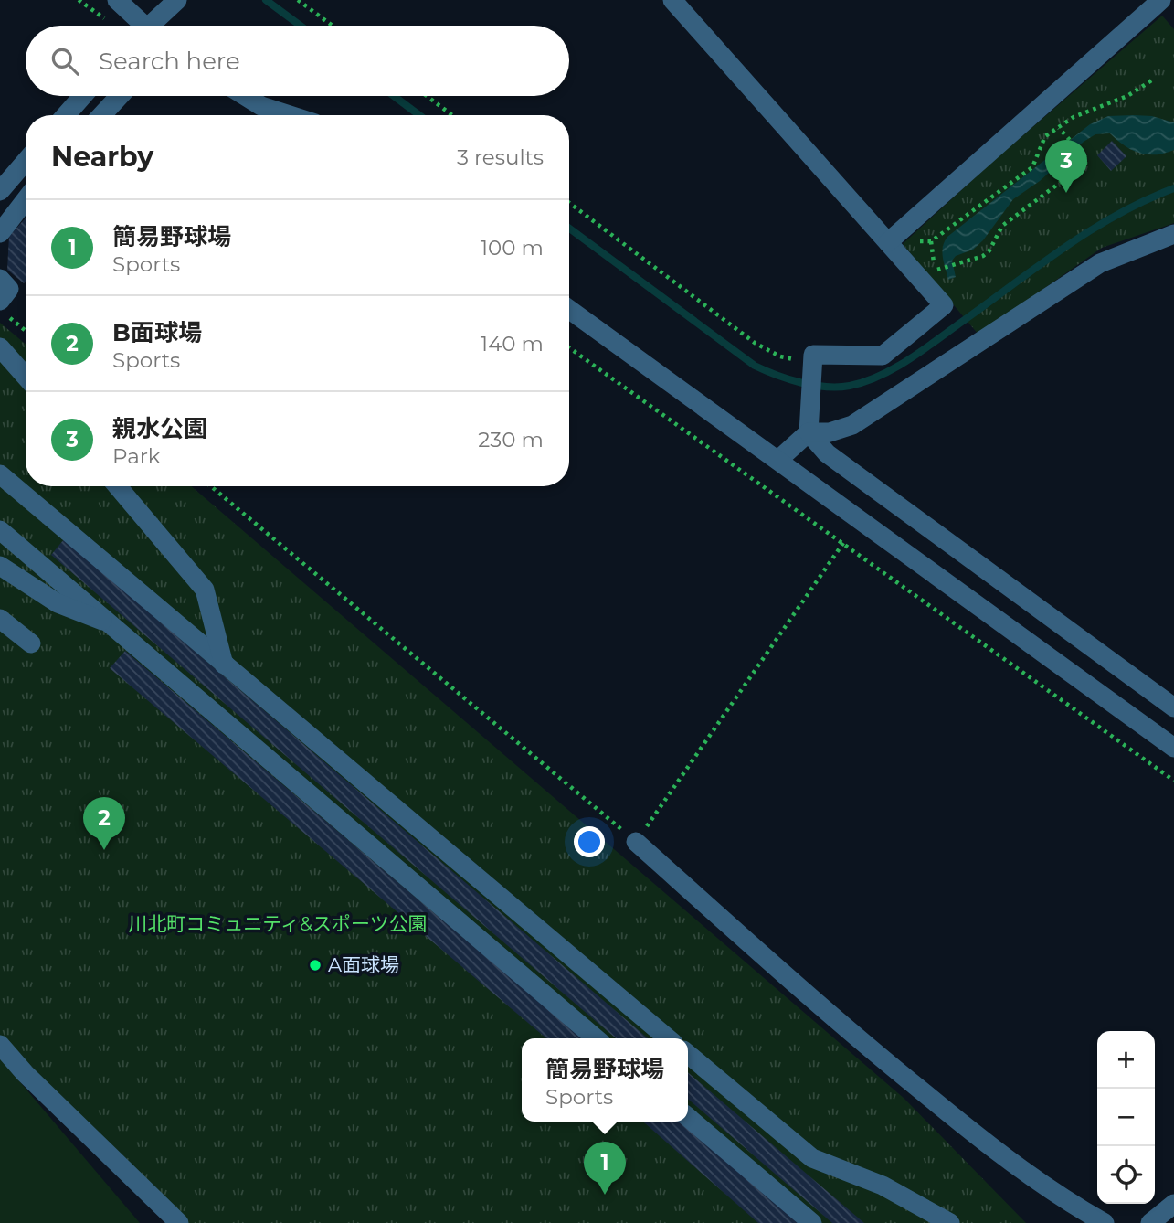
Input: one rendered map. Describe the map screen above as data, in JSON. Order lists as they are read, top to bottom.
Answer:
{
  "parks": ["川北町コミュニティ&スポーツ公園"],
  "places": ["A面球場"],
  "page": {
    "search": "Search here",
    "heading": ["Nearby", "3 results"],
    "pins": ["3", "2", "1"],
    "list": [
      {
        "mark": "1",
        "name": "簡易野球場",
        "note": "Sports",
        "value": "100 m"
      },
      {
        "mark": "2",
        "name": "B面球場",
        "note": "Sports",
        "value": "140 m"
      },
      {
        "mark": "3",
        "name": "親水公園",
        "note": "Park",
        "value": "230 m"
      }
    ],
    "map_buttons": ["+", "−"],
    "popup": ["簡易野球場", "Sports"]
  }
}
